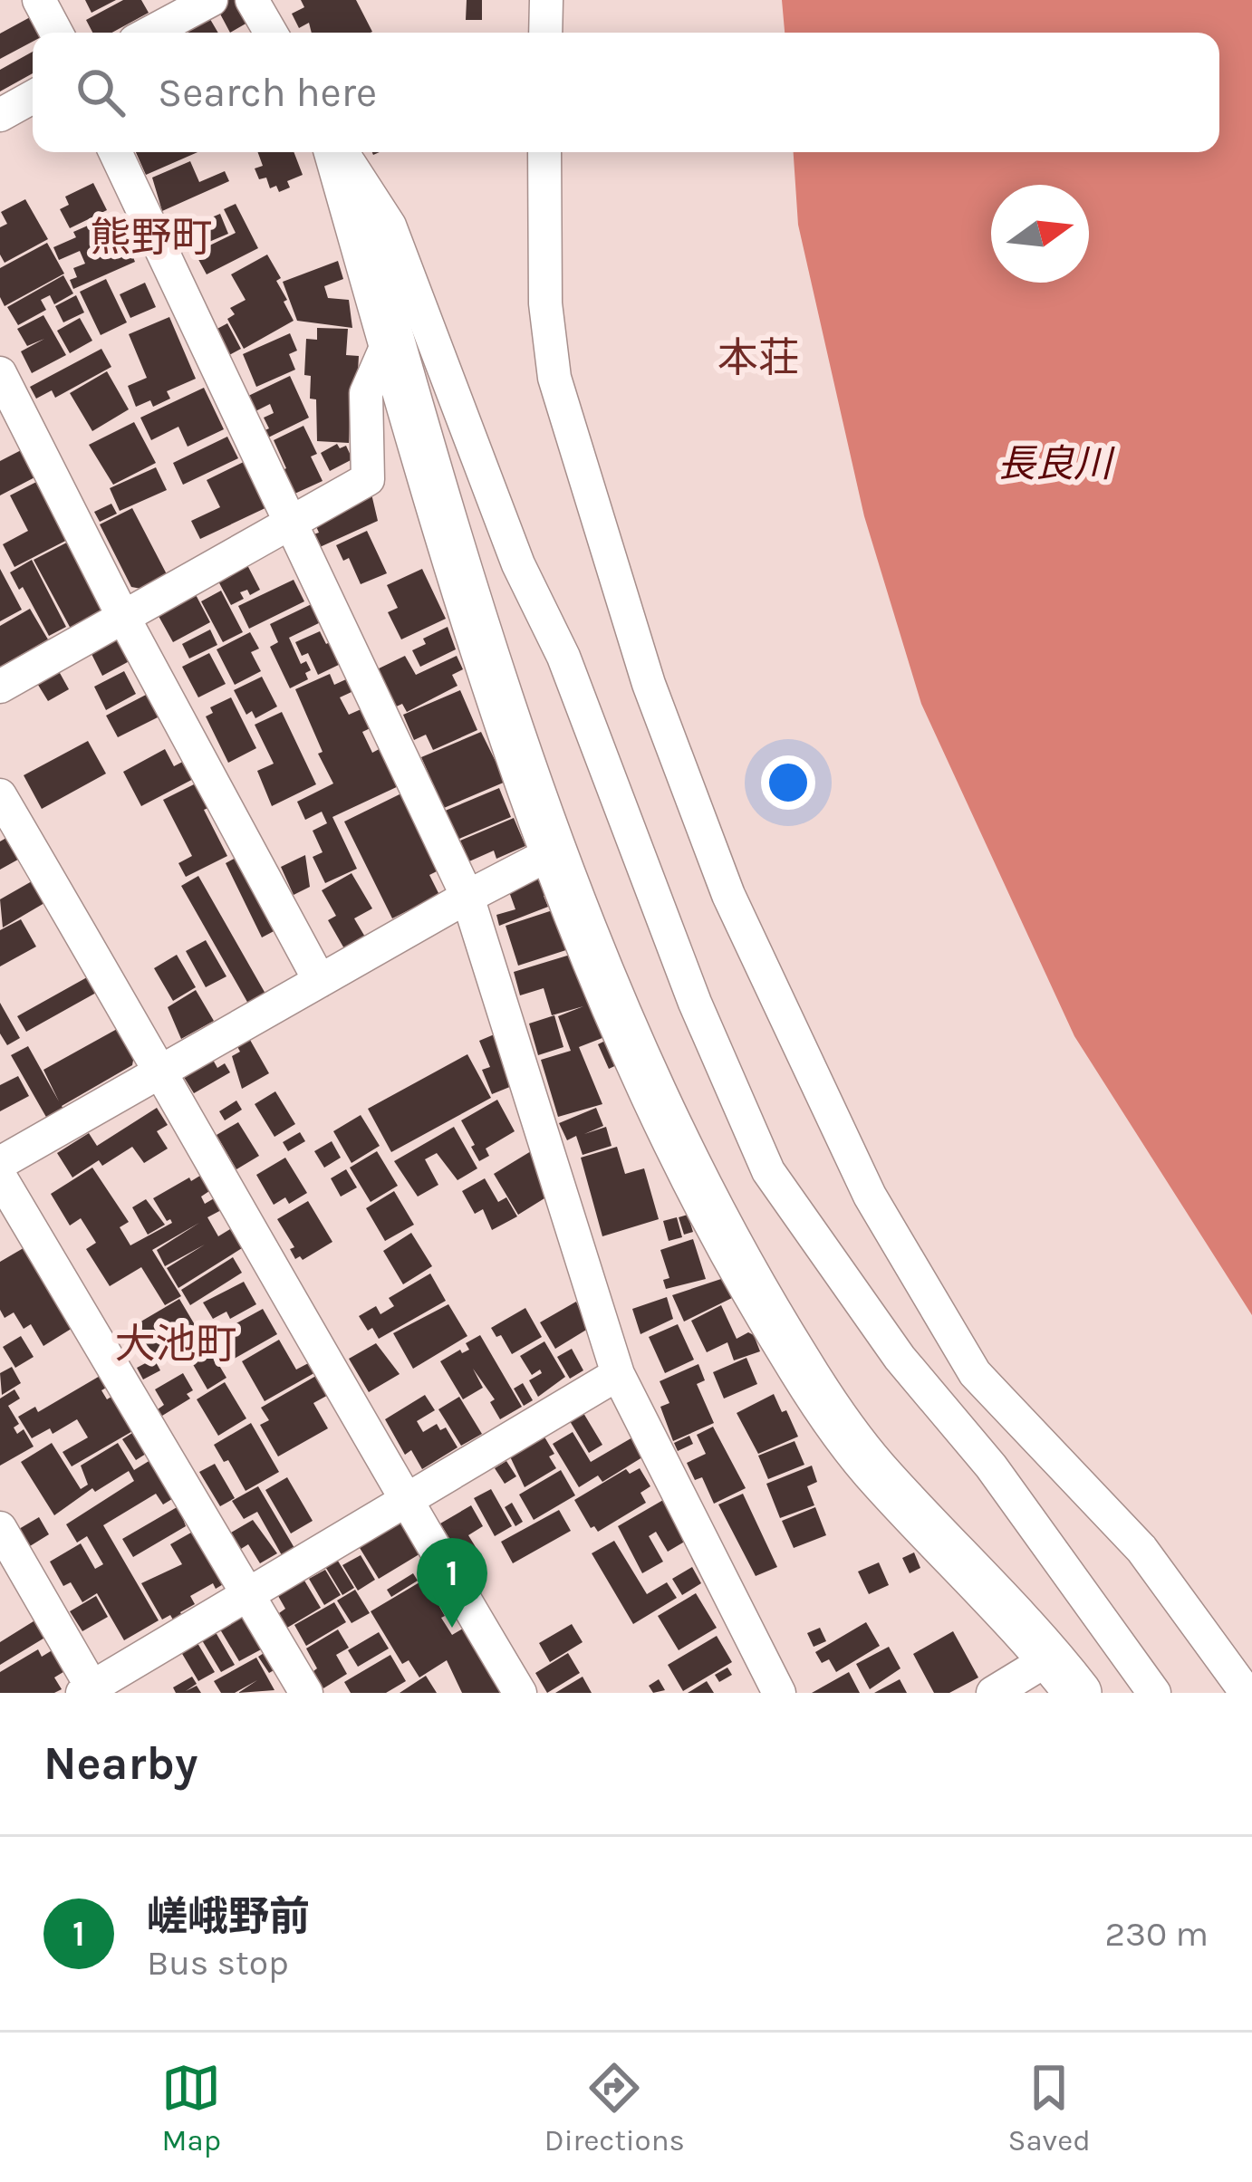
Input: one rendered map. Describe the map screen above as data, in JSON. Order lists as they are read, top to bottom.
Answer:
{
  "districts": ["熊野町", "本荘", "大池町"],
  "water": ["長良川"],
  "north": "right",
  "page": {
    "search": "Search here",
    "pins": "1",
    "heading": "Nearby",
    "list": [
      {
        "mark": "1",
        "name": "嵯峨野前",
        "note": "Bus stop",
        "value": "230 m"
      }
    ],
    "nav": ["Map", "Directions", "Saved"]
  }
}
